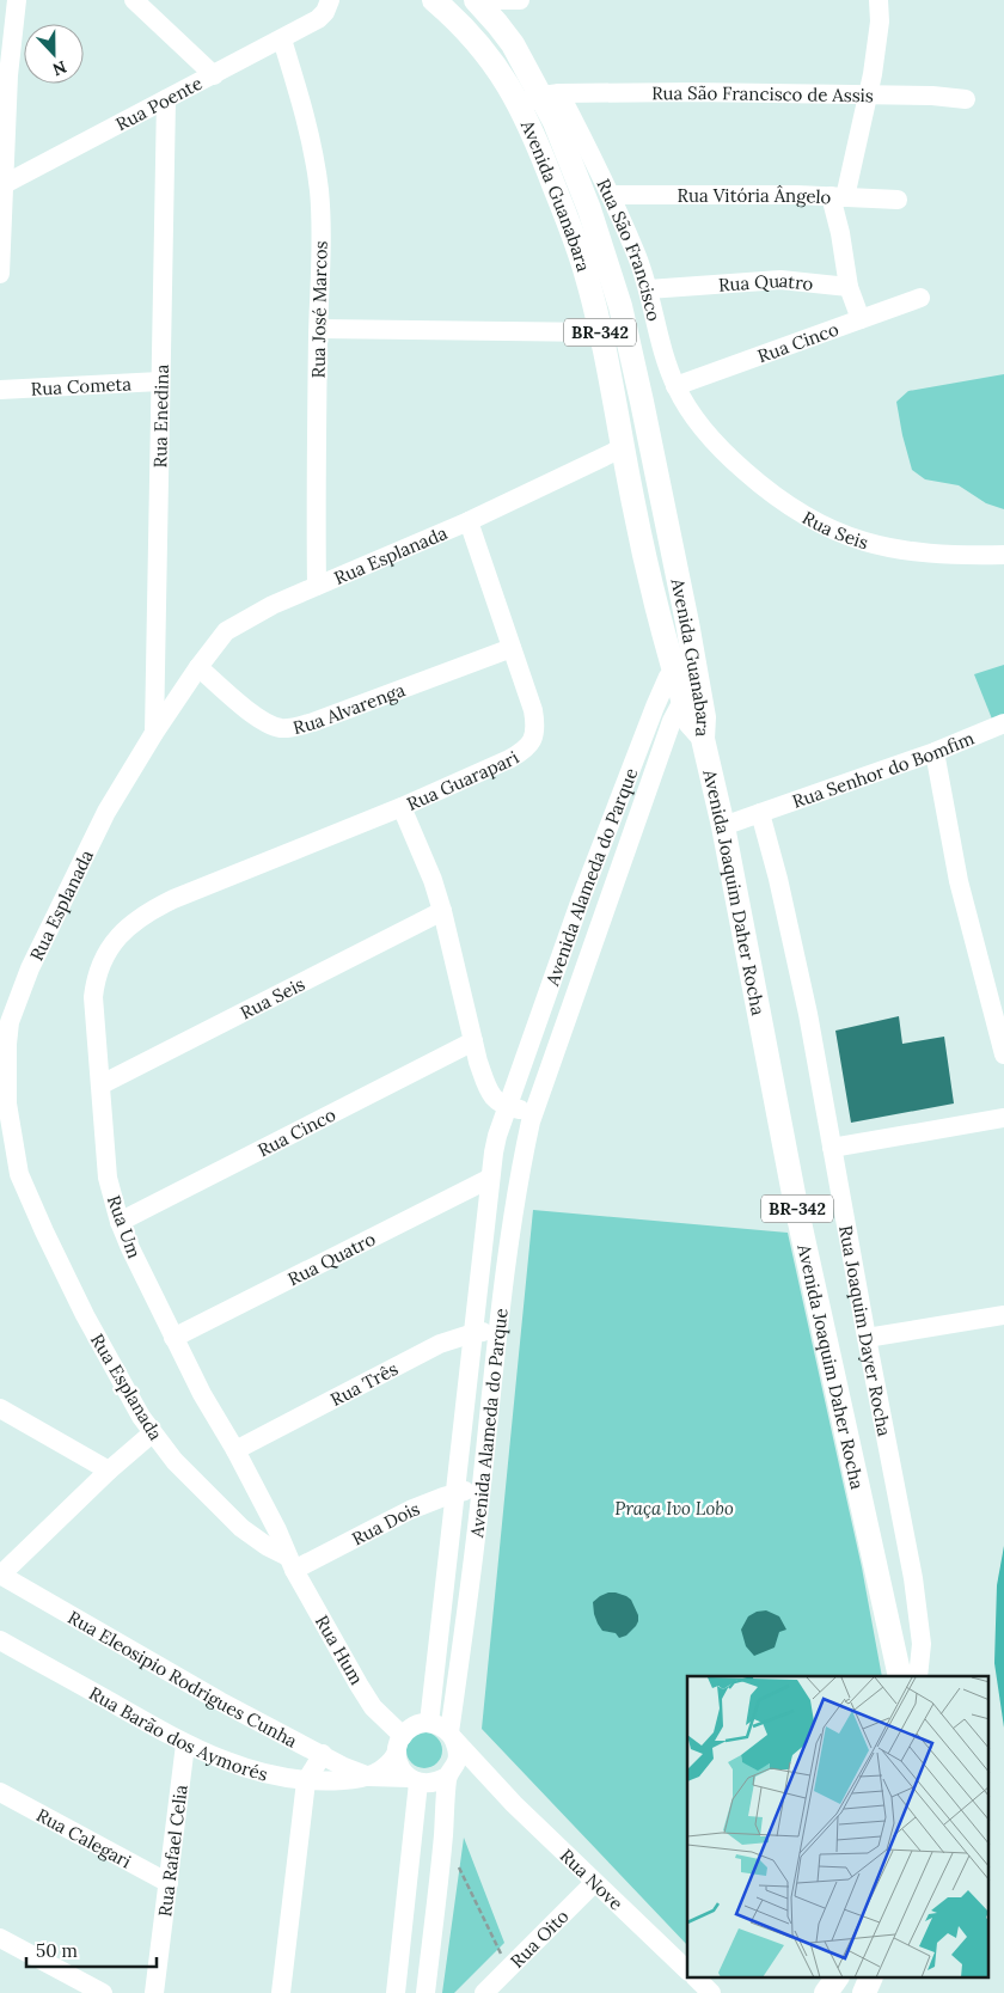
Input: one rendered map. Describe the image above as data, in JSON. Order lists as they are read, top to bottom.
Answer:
{
  "streets": {
    "main road": ["Avenida Guanabara", "BR-342", "Avenida Joaquim Daher Rocha"],
    "street": [
      "Rua São Francisco de Assis",
      "Rua Poente",
      "Rua Vitória Ângelo",
      "Rua São Francisco",
      "Rua Quatro",
      "Rua José Marcos",
      "Rua Cinco",
      "Rua Cometa",
      "Rua Enedina",
      "Rua Seis",
      "Rua Esplanada",
      "Rua Alvarenga",
      "Rua Senhor do Bomfim",
      "Rua Guarapari",
      "Avenida Alameda do Parque",
      "Rua Um",
      "Rua Joaquim Dayer Rocha",
      "Rua Três",
      "Rua Dois",
      "Rua Hum",
      "Rua Eleosipio Rodrigues Cunha",
      "Rua Barão dos Aymorés",
      "Rua Calegari",
      "Rua Rafael Celia",
      "Rua Nove",
      "Rua Oito"
    ]
  },
  "crossings": [
    ["Rua São Francisco de Assis", "Avenida Guanabara"],
    ["Rua São Francisco de Assis", "Rua São Francisco"],
    ["Rua Poente", "Rua José Marcos"],
    ["Rua Poente", "Rua Enedina"],
    ["Rua Vitória Ângelo", "Rua São Francisco"],
    ["Avenida Guanabara", "Rua São Francisco"],
    ["Avenida Guanabara", "Rua Esplanada"],
    ["Avenida Guanabara", "Avenida Alameda do Parque"],
    ["Avenida Guanabara", "Avenida Joaquim Daher Rocha"],
    ["Rua São Francisco", "Rua Quatro"],
    ["Rua São Francisco", "Rua Cinco"],
    ["Rua São Francisco", "Rua Seis"],
    ["Rua Quatro", "Avenida Alameda do Parque"],
    ["Rua Quatro", "Rua Um"],
    ["Rua José Marcos", "Rua Esplanada"],
    ["Rua Cinco", "Rua Um"],
    ["Rua Cometa", "Rua Enedina"],
    ["Rua Enedina", "Rua Esplanada"],
    ["Rua Seis", "Rua Um"],
    ["Rua Esplanada", "Rua Alvarenga"],
    ["Rua Esplanada", "Rua Guarapari"],
    ["Rua Esplanada", "Rua Um"],
    ["Rua Esplanada", "Rua Dois"],
    ["Rua Esplanada", "Rua Hum"],
    ["Rua Alvarenga", "Rua Guarapari"],
    ["Rua Senhor do Bomfim", "Rua Joaquim Dayer Rocha"],
    ["Rua Guarapari", "Rua Um"],
    ["Avenida Alameda do Parque", "Rua Três"],
    ["Avenida Alameda do Parque", "Rua Dois"],
    ["Avenida Alameda do Parque", "Rua Hum"],
    ["Rua Um", "Rua Três"],
    ["Rua Um", "Rua Dois"],
    ["Rua Um", "Rua Hum"],
    ["Rua Dois", "Rua Hum"],
    ["Rua Eleosipio Rodrigues Cunha", "Rua Barão dos Aymorés"],
    ["Rua Barão dos Aymorés", "Rua Rafael Celia"],
    ["Rua Calegari", "Rua Rafael Celia"],
    ["Rua Nove", "Rua Oito"]
  ],
  "parks": ["Praça Ivo Lobo"],
  "scale_bar": "50 m",
  "north": "bottom"
}
